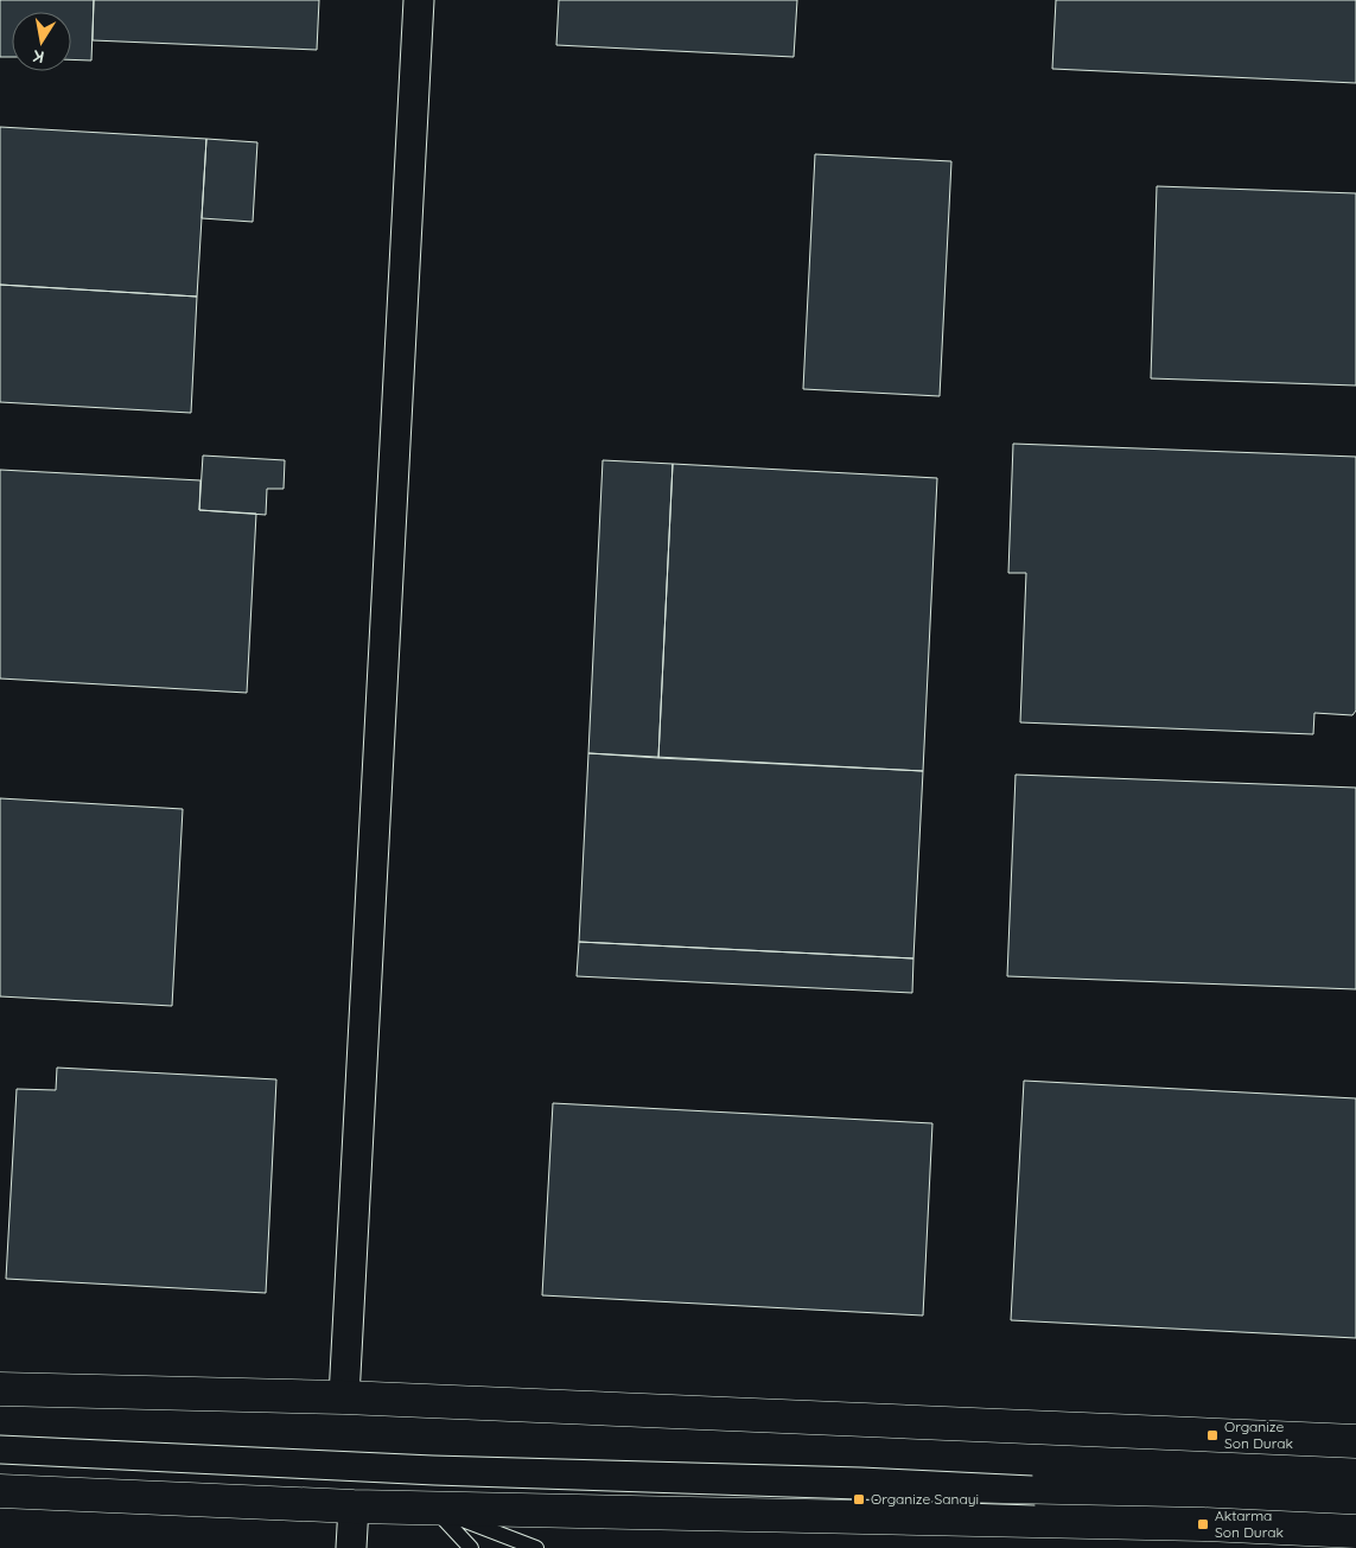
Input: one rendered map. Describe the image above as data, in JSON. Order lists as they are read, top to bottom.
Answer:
{
  "places": {
    "transit": ["Organize Son Durak", "Organize Sanayi", "Aktarma Son Durak"]
  },
  "north": "bottom"
}
